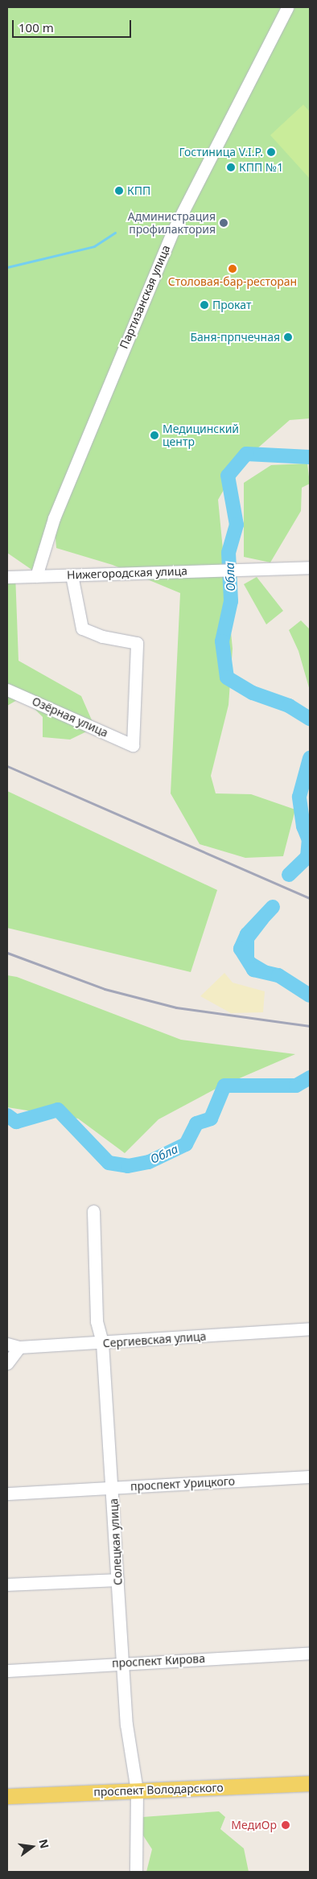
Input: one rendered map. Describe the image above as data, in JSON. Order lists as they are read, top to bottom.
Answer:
{
  "streets": {
    "main road": ["проспект Володарского"],
    "street": [
      "Партизанская улица",
      "Нижегородская улица",
      "Озёрная улица",
      "Сергиевская улица",
      "проспект Урицкого",
      "Солецкая улица",
      "проспект Кирова"
    ]
  },
  "crossings": [
    ["Партизанская улица", "Нижегородская улица"],
    ["Нижегородская улица", "Озёрная улица"],
    ["Сергиевская улица", "Солецкая улица"],
    ["проспект Урицкого", "Солецкая улица"],
    ["Солецкая улица", "проспект Кирова"],
    ["Солецкая улица", "проспект Володарского"]
  ],
  "water": ["Обла"],
  "places": [
    "Гостиница V.I.P.",
    "КПП №1",
    "КПП",
    "Администрация профилактория",
    "Столовая-бар-ресторан",
    "Прокат",
    "Баня-прпчечная",
    "Медицинский центр",
    "МедиОр"
  ],
  "scale_bar": "100 m",
  "north": "right"
}
